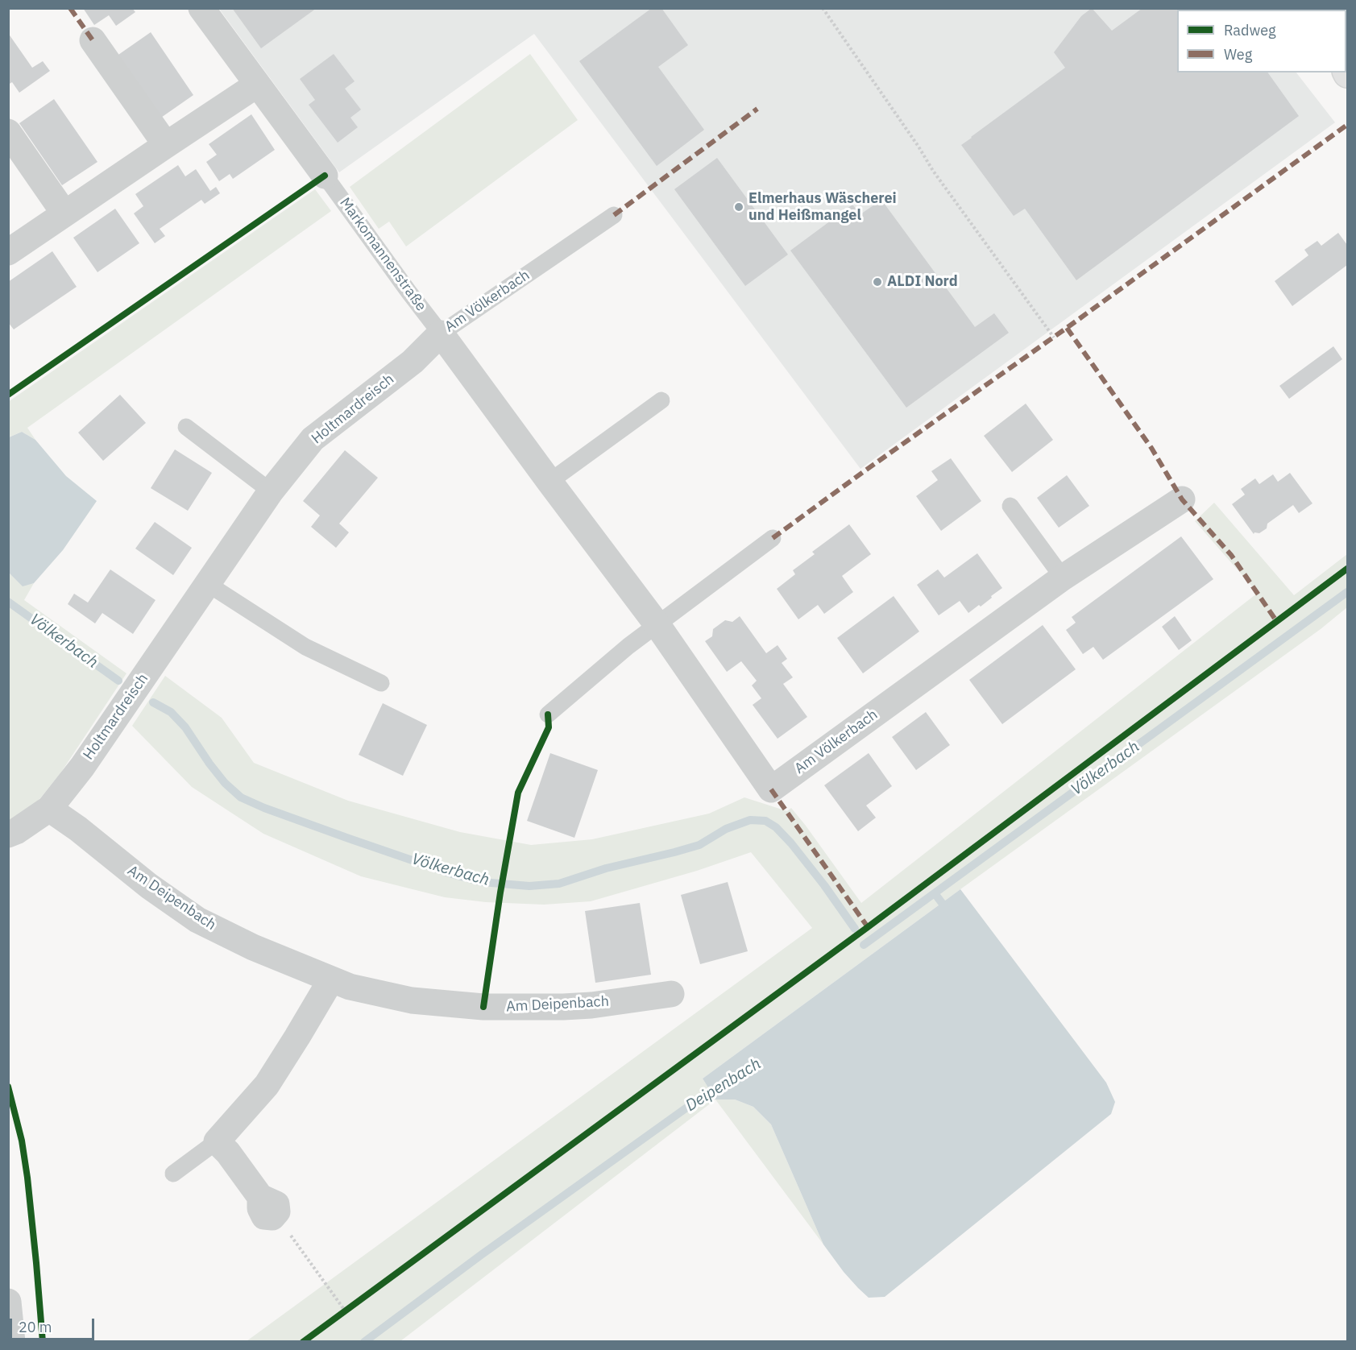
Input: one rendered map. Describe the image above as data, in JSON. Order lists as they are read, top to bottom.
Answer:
{
  "streets": {
    "street": ["Am Völkerbach", "Holtmardreisch", "Am Deipenbach"],
    "lane": ["Markomannenstraße"]
  },
  "crossings": [
    ["Markomannenstraße", "Am Völkerbach"],
    ["Markomannenstraße", "Holtmardreisch"],
    ["Am Völkerbach", "Holtmardreisch"],
    ["Holtmardreisch", "Am Deipenbach"]
  ],
  "water": ["Völkerbach", "Deipenbach"],
  "places": ["Elmerhaus Wäscherei und Heißmangel", "ALDI Nord"],
  "legend": ["Radweg", "Weg"],
  "scale_bar": "20 m"
}
